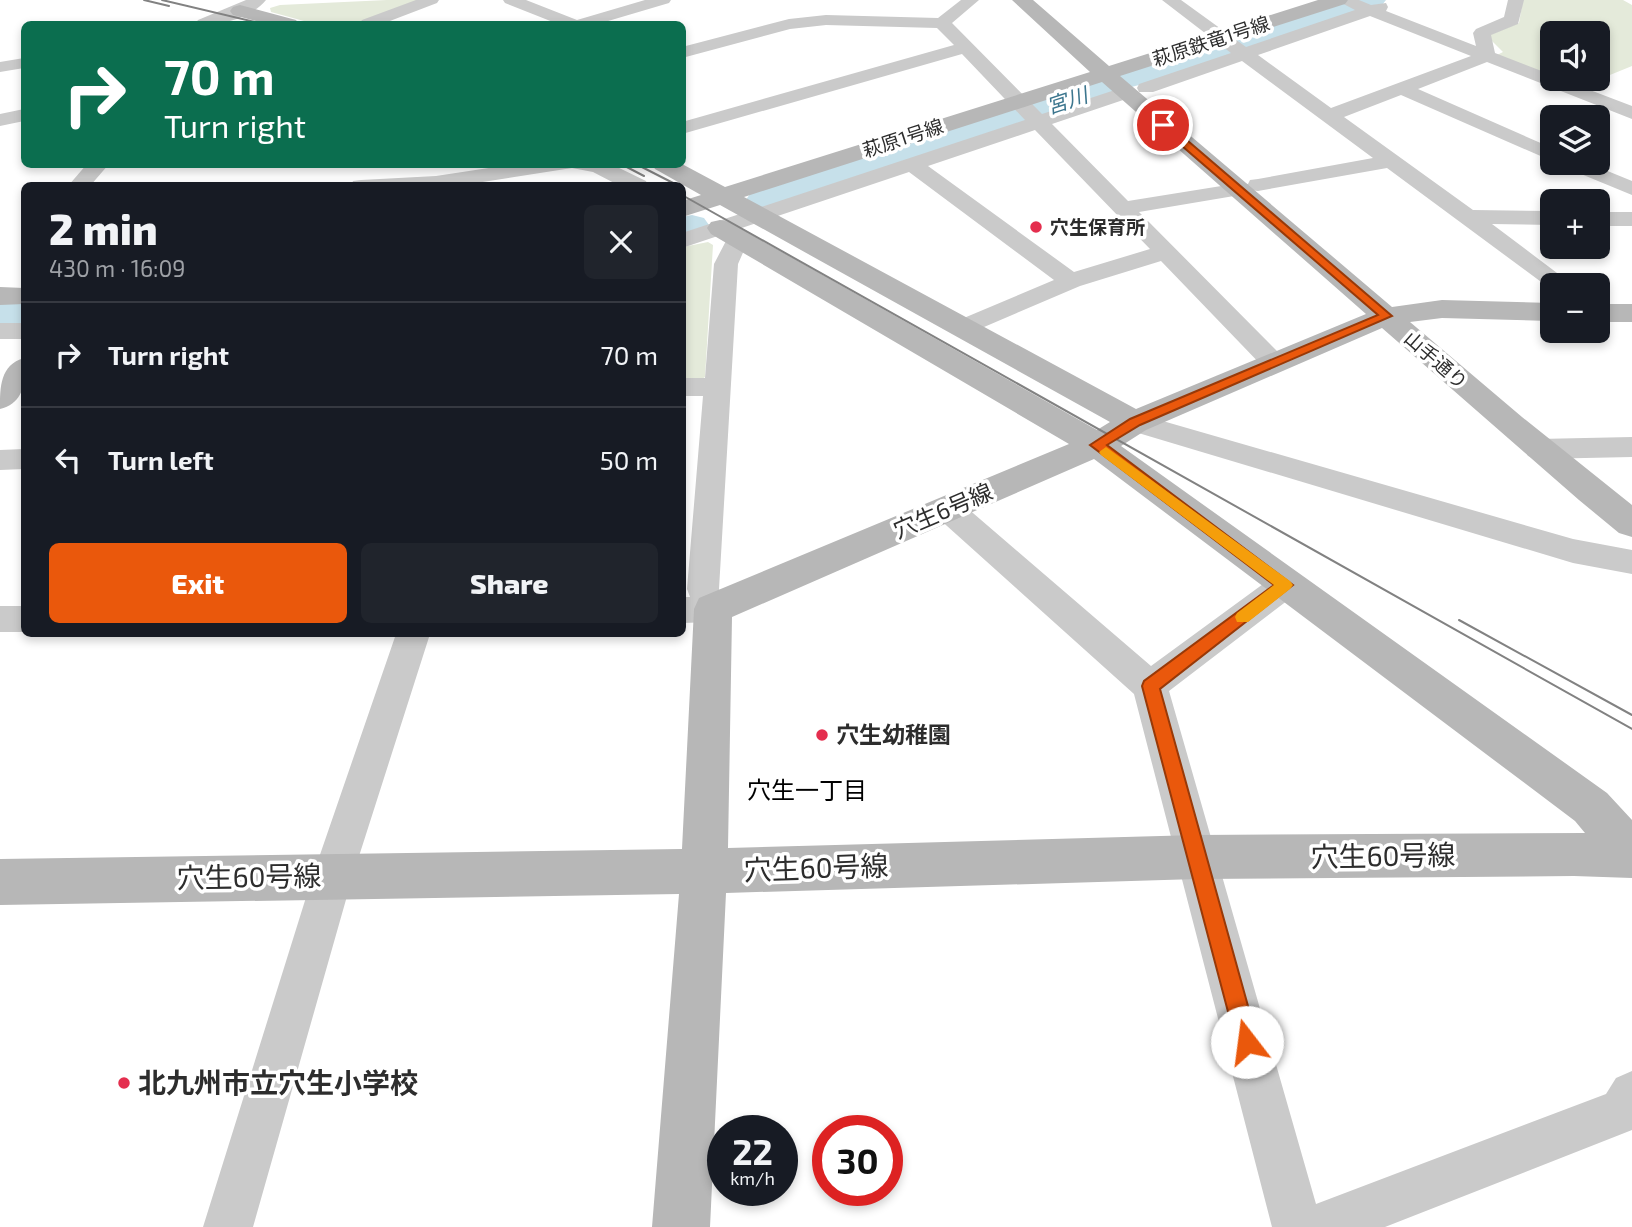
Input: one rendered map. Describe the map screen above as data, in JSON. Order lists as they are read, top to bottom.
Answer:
{
  "streets": {
    "street": [
      "萩原鉄竜1号線",
      "萩原1号線",
      "山手通り",
      "穴生6号線",
      "穴生60号線"
    ]
  },
  "crossings": [
    ["萩原鉄竜1号線", "萩原1号線"],
    ["萩原鉄竜1号線", "山手通り"],
    ["萩原1号線", "山手通り"],
    ["山手通り", "穴生6号線"]
  ],
  "districts": ["穴生一丁目"],
  "water": ["宮川"],
  "places": ["穴生保育所", "穴生幼稚園", "北九州市立穴生小学校"],
  "page": {
    "map_buttons": ["+", "−"],
    "turn": ["70 m", "Turn right"],
    "heading": ["2 min", "430 m · 16:09"],
    "list": [
      {
        "name": "Turn right",
        "value": "70 m"
      },
      {
        "name": "Turn left",
        "value": "50 m"
      }
    ],
    "buttons": ["Exit", "Share"],
    "speed": "22 km/h",
    "limit": "30"
  }
}
